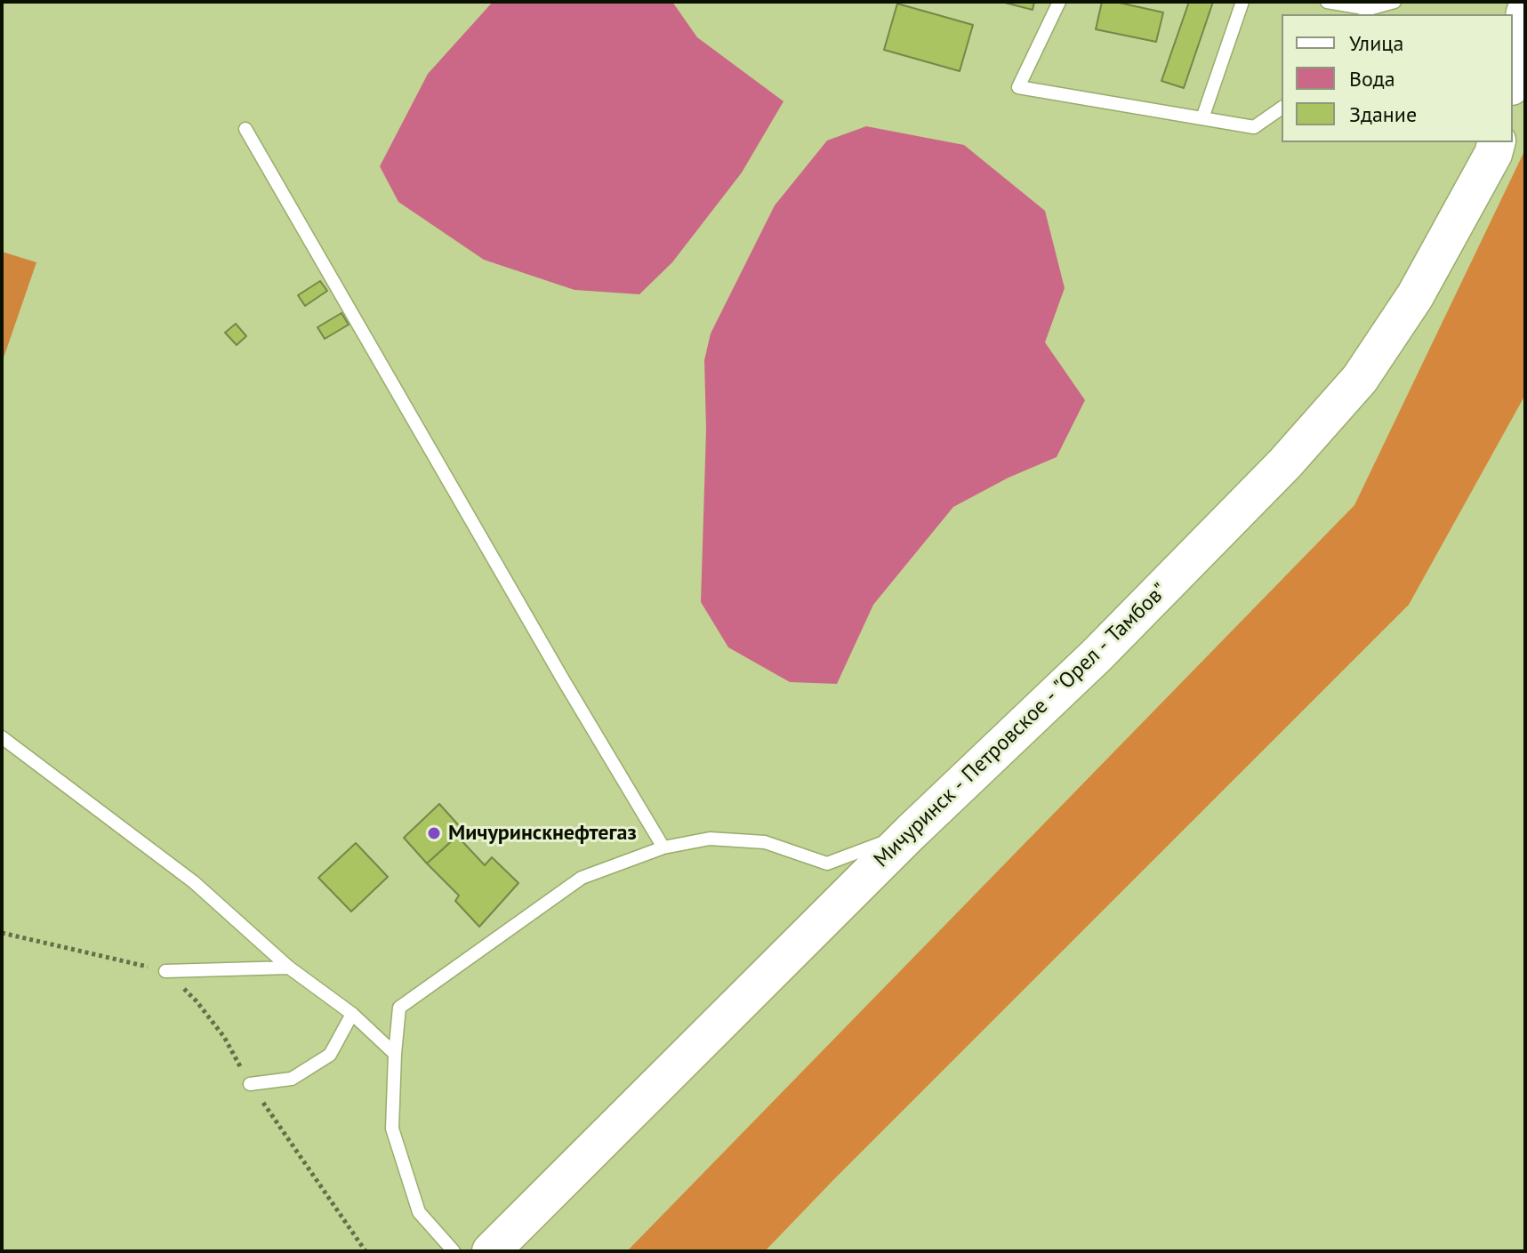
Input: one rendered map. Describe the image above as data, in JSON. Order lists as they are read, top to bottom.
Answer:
{
  "streets": {
    "street": ["Мичуринск - Петровское - \"Орел - Тамбов\""]
  },
  "places": ["Мичуринскнефтегаз"],
  "legend": ["Улица", "Вода", "Здание"]
}
